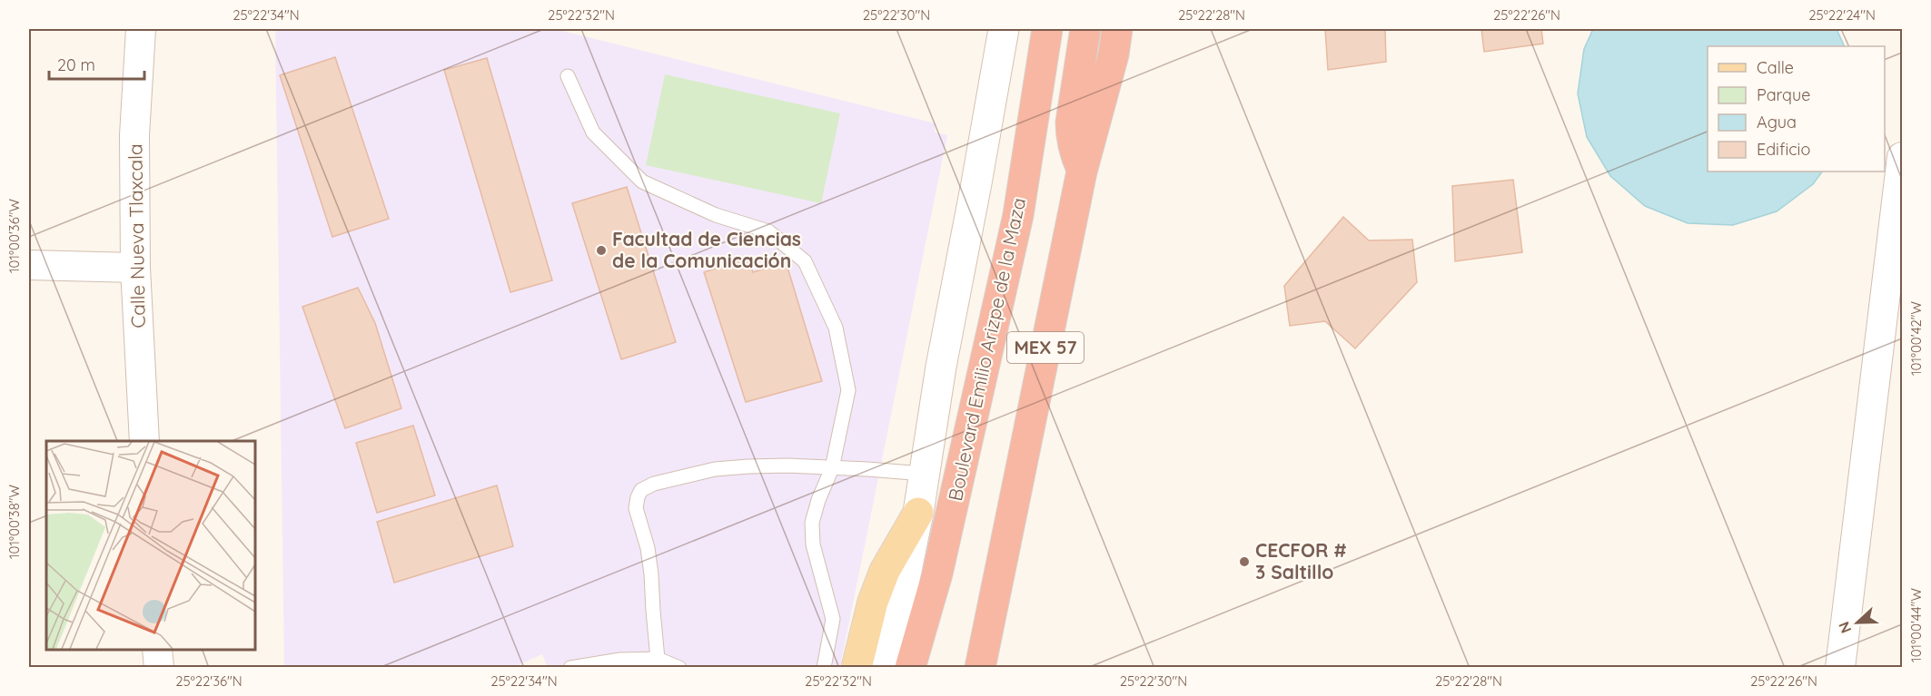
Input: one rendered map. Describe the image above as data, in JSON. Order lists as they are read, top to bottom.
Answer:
{
  "streets": {
    "highway": ["MEX 57", "Boulevard Emilio Arizpe de la Maza"],
    "street": ["Calle Nueva Tlaxcala"]
  },
  "places": ["Facultad de Ciencias de la Comunicación", "CECFOR # 3 Saltillo"],
  "legend": [
    "Calle",
    "Parque",
    "Agua",
    "Edificio"
  ],
  "scale_bar": "20 m",
  "north": "left",
  "coordinates": [
    "25°22'34\"N",
    "25°22'32\"N",
    "25°22'30\"N",
    "25°22'28\"N",
    "25°22'26\"N",
    "25°22'24\"N",
    "101°00'36\"W",
    "101°00'42\"W",
    "101°00'38\"W",
    "101°00'44\"W",
    "25°22'36\"N"
  ]
}
